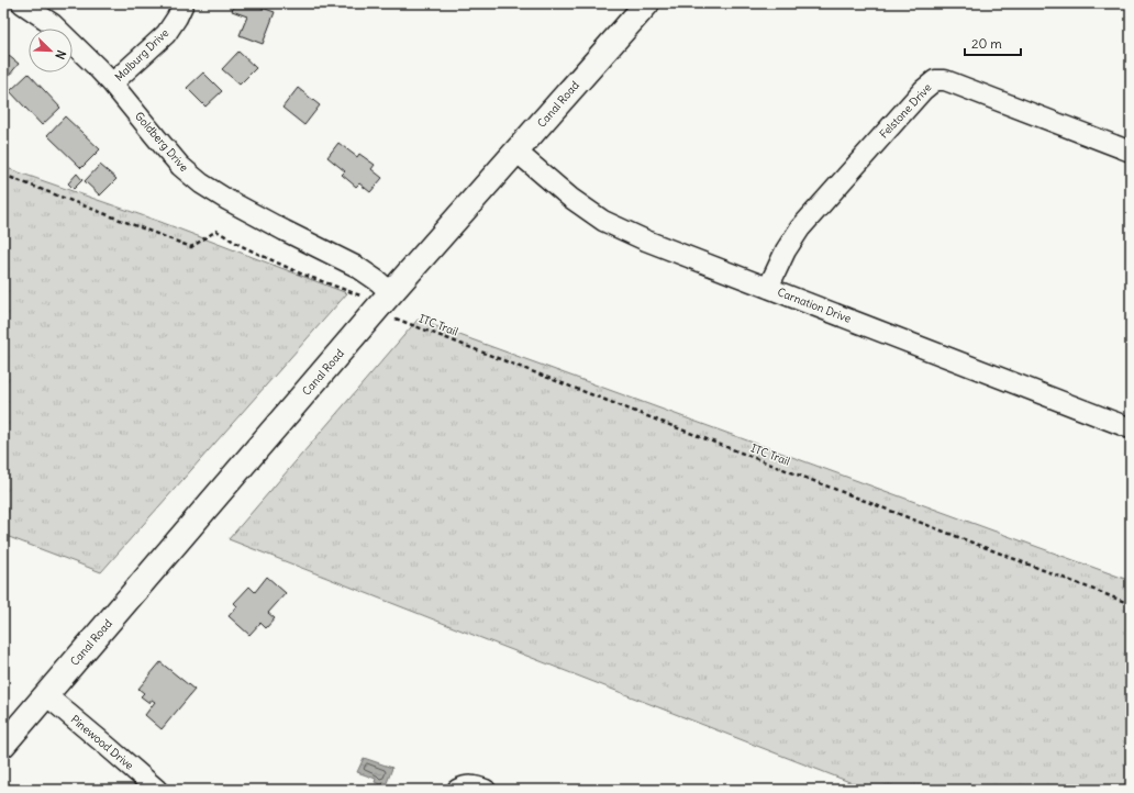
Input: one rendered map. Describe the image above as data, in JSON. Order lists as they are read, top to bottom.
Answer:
{
  "streets": {
    "street": [
      "Malburg Drive",
      "Canal Road",
      "Felstone Drive",
      "Goldberg Drive",
      "Carnation Drive",
      "Pinewood Drive"
    ],
    "path": ["ITC Trail"]
  },
  "crossings": [
    ["Malburg Drive", "Goldberg Drive"],
    ["Canal Road", "Goldberg Drive"],
    ["Canal Road", "Carnation Drive"],
    ["Canal Road", "Pinewood Drive"],
    ["Felstone Drive", "Carnation Drive"]
  ],
  "scale_bar": "20 m",
  "north": "bottom right"
}
